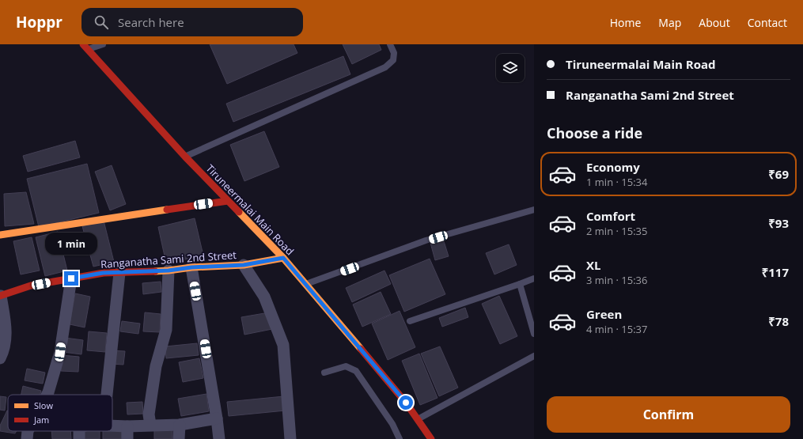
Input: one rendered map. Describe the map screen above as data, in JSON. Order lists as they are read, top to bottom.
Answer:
{
  "streets": {
    "main road": ["Tiruneermalai Main Road", "Ranganatha Sami 2nd Street"]
  },
  "crossings": [
    ["Tiruneermalai Main Road", "Ranganatha Sami 2nd Street"]
  ],
  "legend": ["Slow", "Jam"],
  "page": {
    "header": "Hoppr",
    "search": "Search here",
    "nav": [
      "Home",
      "Map",
      "About",
      "Contact"
    ],
    "banner": ["Tiruneermalai Main Road", "Ranganatha Sami 2nd Street"],
    "heading": "Choose a ride",
    "list": [
      {
        "name": "Economy",
        "note": "1 min · 15:34",
        "value": "₹69"
      },
      {
        "name": "Comfort",
        "note": "2 min · 15:35",
        "value": "₹93"
      },
      {
        "name": "XL",
        "note": "3 min · 15:36",
        "value": "₹117"
      },
      {
        "name": "Green",
        "note": "4 min · 15:37",
        "value": "₹78"
      }
    ],
    "bubble": "1 min",
    "buttons": "Confirm"
  }
}
